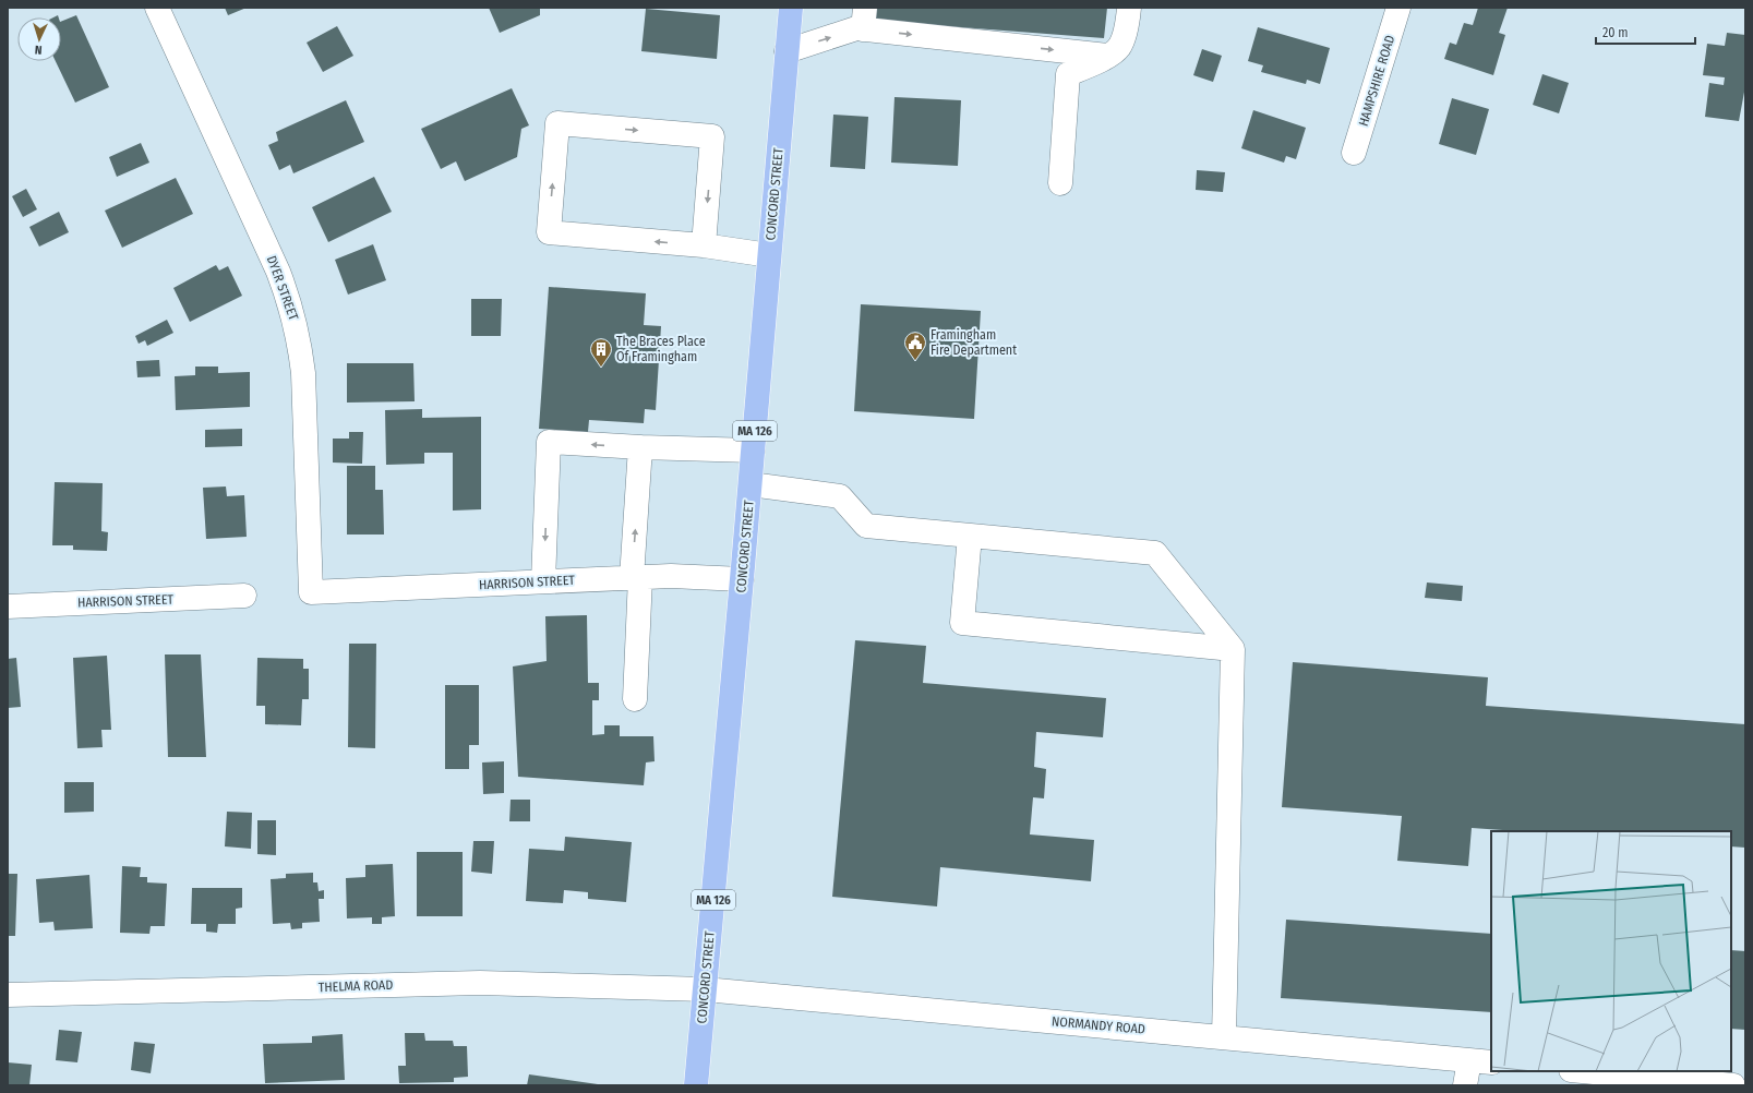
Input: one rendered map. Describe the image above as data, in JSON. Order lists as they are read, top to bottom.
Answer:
{
  "streets": {
    "main road": ["CONCORD STREET", "MA 126"],
    "street": [
      "HAMPSHIRE ROAD",
      "DYER STREET",
      "HARRISON STREET",
      "THELMA ROAD",
      "NORMANDY ROAD"
    ]
  },
  "crossings": [
    ["CONCORD STREET", "HARRISON STREET"],
    ["CONCORD STREET", "THELMA ROAD"],
    ["CONCORD STREET", "NORMANDY ROAD"],
    ["DYER STREET", "HARRISON STREET"],
    ["THELMA ROAD", "NORMANDY ROAD"]
  ],
  "places": {
    "public building": ["Framingham Fire Department"],
    "building": ["The Braces Place Of Framingham"]
  },
  "scale_bar": "20 m",
  "north": "bottom"
}
